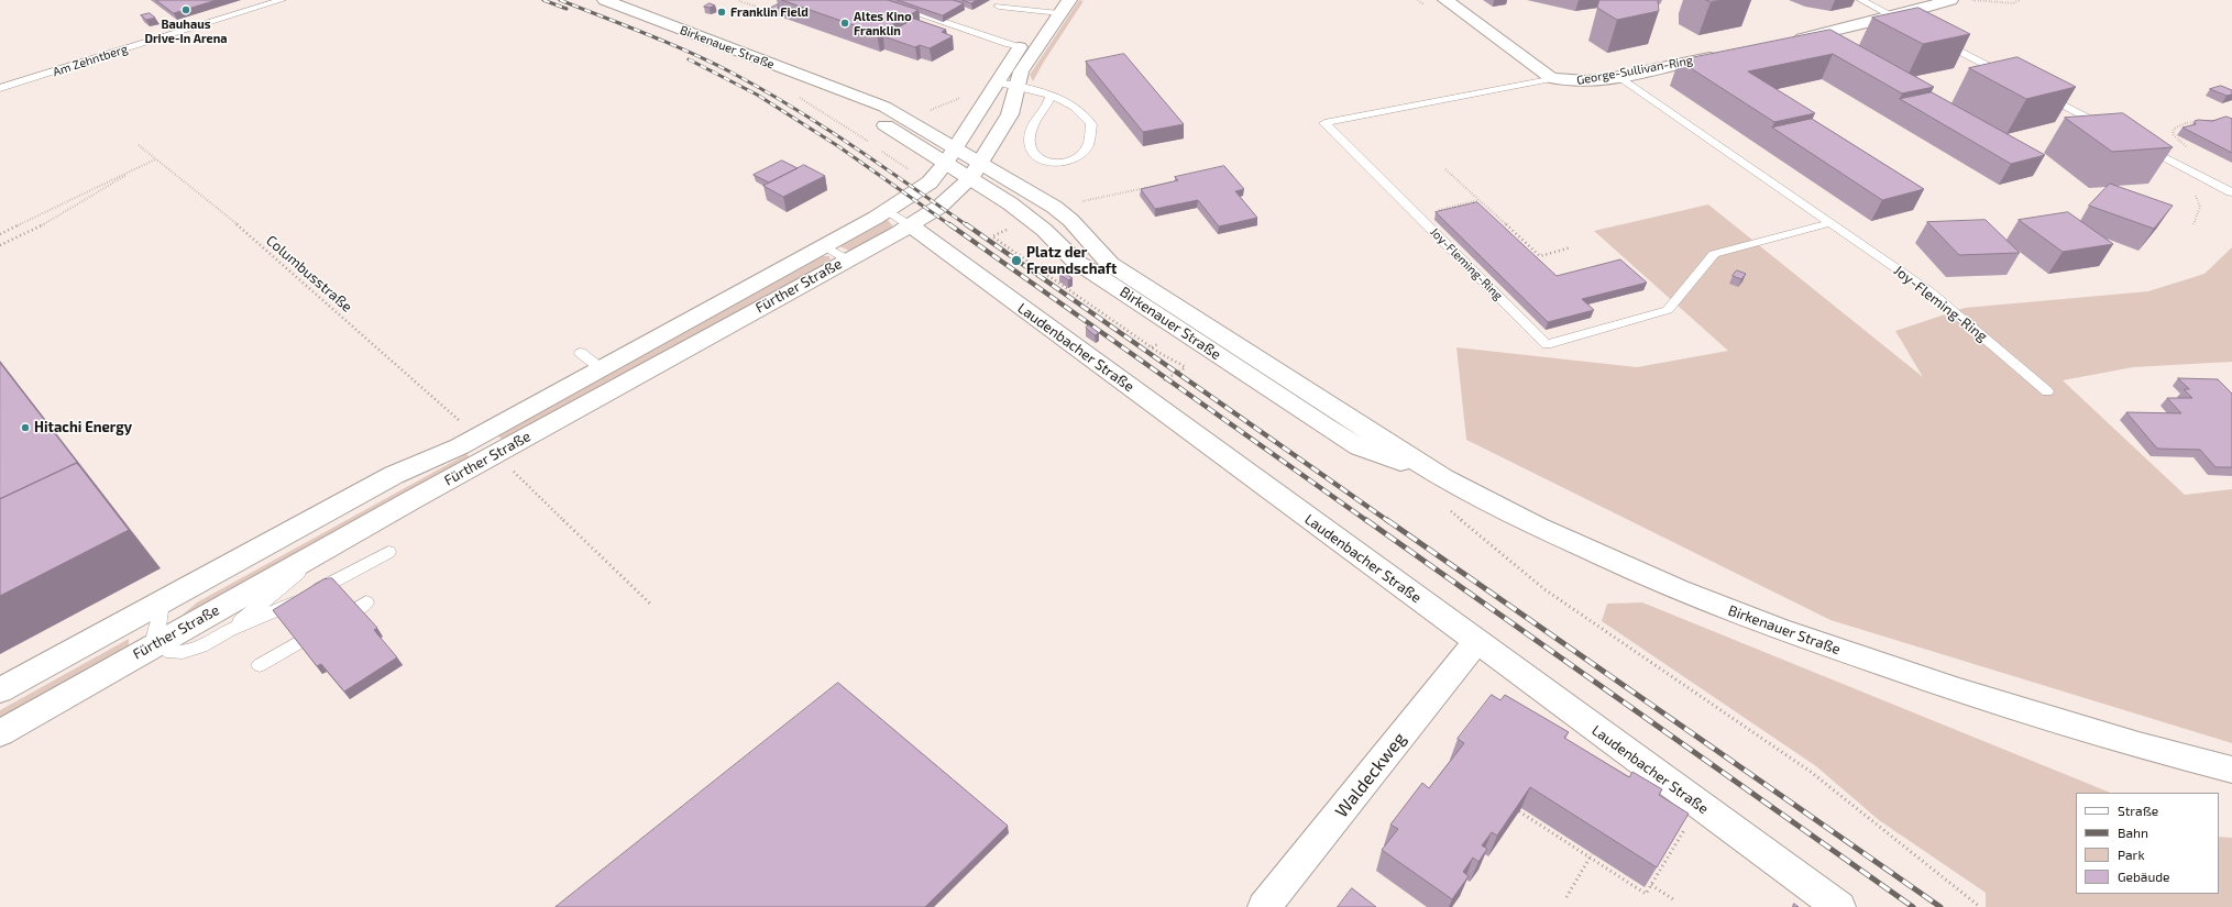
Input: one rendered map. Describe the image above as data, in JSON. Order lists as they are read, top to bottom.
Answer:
{
  "streets": {
    "street": [
      "Birkenauer Straße",
      "George-Sullivan-Ring",
      "Fürther Straße",
      "Laudenbacher Straße",
      "Waldeckweg"
    ],
    "lane": ["Am Zehntberg", "Joy-Fleming-Ring"],
    "path": ["Columbusstraße"]
  },
  "crossings": [
    ["Birkenauer Straße", "Fürther Straße"],
    ["George-Sullivan-Ring", "Joy-Fleming-Ring"],
    ["Columbusstraße", "Fürther Straße"],
    ["Fürther Straße", "Laudenbacher Straße"],
    ["Laudenbacher Straße", "Waldeckweg"]
  ],
  "places": [
    "Bauhaus Drive-In Arena",
    "Franklin Field",
    "Altes Kino Franklin",
    "Platz der Freundschaft",
    "Hitachi Energy"
  ],
  "legend": [
    "Straße",
    "Bahn",
    "Park",
    "Gebäude"
  ]
}
